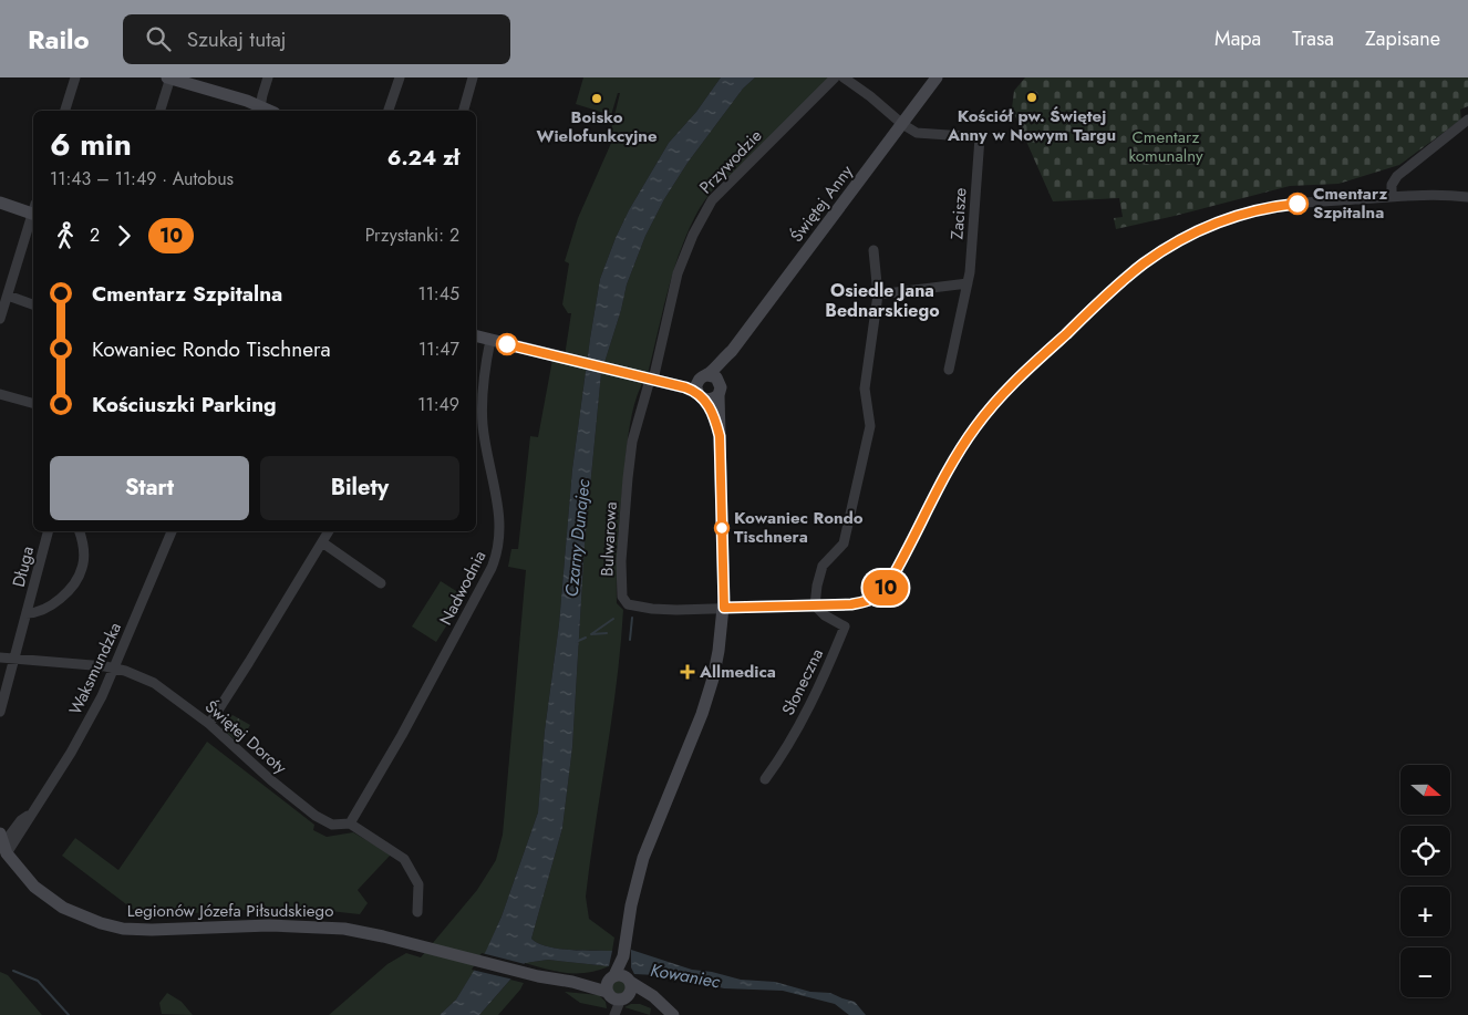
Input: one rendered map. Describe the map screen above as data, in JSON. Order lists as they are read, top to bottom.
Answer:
{
  "streets": {
    "street": [
      "Przywodzie",
      "Świętej Anny",
      "Zacisze",
      "Bulwarowa",
      "Długa",
      "Nadwodnia",
      "Waksmundzka",
      "Słoneczna",
      "Świętej Doroty",
      "Legionów Józefa Piłsudskiego"
    ]
  },
  "crossings": [
    ["Przywodzie", "Bulwarowa"],
    ["Świętej Anny", "Zacisze"],
    ["Bulwarowa", "Słoneczna"],
    ["Długa", "Świętej Doroty"],
    ["Nadwodnia", "Świętej Doroty"],
    ["Waksmundzka", "Świętej Doroty"],
    ["Waksmundzka", "Legionów Józefa Piłsudskiego"]
  ],
  "districts": ["Osiedle Jana Bednarskiego"],
  "water": ["Czarny Dunajec", "Kowaniec"],
  "parks": ["Cmentarz komunalny"],
  "places": {
    "other": [
      "Kościół pw. Świętej Anny w Nowym Targu",
      "Boisko Wielofunkcyjne",
      "Cmentarz Szpitalna",
      "Kowaniec Rondo Tischnera"
    ],
    "health": ["Allmedica"]
  },
  "lines": ["bus line 10"],
  "north": "right",
  "page": {
    "header": "Railo",
    "search": "Szukaj tutaj",
    "nav": ["Mapa", "Trasa", "Zapisane"],
    "on_map": "10",
    "heading": ["6 min", "11:43 – 11:49 · Autobus", "6.24 zł"],
    "legs": ["2", "10", "Przystanki: 2"],
    "list": [
      {
        "name": "Cmentarz Szpitalna",
        "value": "11:45"
      },
      {
        "name": "Kowaniec Rondo Tischnera",
        "value": "11:47"
      },
      {
        "name": "Kościuszki Parking",
        "value": "11:49"
      }
    ],
    "buttons": ["Start", "Bilety"],
    "map_buttons": ["+", "−"]
  }
}
